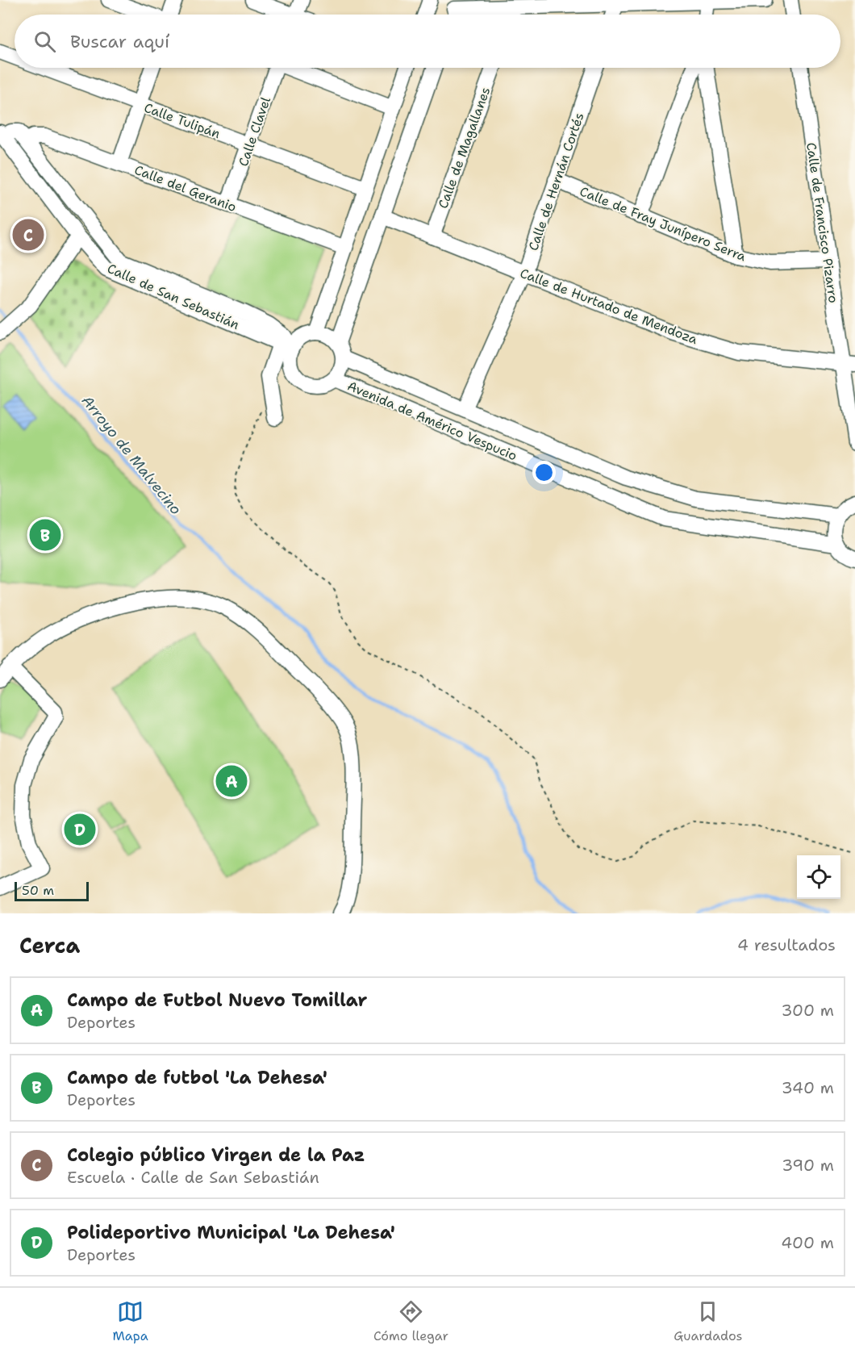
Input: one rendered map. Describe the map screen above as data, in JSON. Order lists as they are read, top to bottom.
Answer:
{
  "streets": {
    "street": [
      "Calle Tulipán",
      "Calle Clavel",
      "Calle de Magallanes",
      "Calle de Hernán Cortés",
      "Calle del Geranio",
      "Calle de Francisco Pizarro",
      "Calle de Fray Junípero Serra",
      "Calle de San Sebastián",
      "Calle de Hurtado de Mendoza",
      "Avenida de Américo Vespucio"
    ]
  },
  "crossings": [
    ["Calle Tulipán", "Calle Clavel"],
    ["Calle Clavel", "Calle del Geranio"],
    ["Calle de Magallanes", "Calle de Hurtado de Mendoza"],
    ["Calle de Hernán Cortés", "Calle de Fray Junípero Serra"],
    ["Calle de Hernán Cortés", "Calle de Hurtado de Mendoza"],
    ["Calle de Hernán Cortés", "Avenida de Américo Vespucio"],
    ["Calle de Francisco Pizarro", "Calle de Fray Junípero Serra"],
    ["Calle de Francisco Pizarro", "Calle de Hurtado de Mendoza"],
    ["Calle de San Sebastián", "Avenida de Américo Vespucio"]
  ],
  "water": ["Arroyo de Malvecino"],
  "scale_bar": "50 m",
  "page": {
    "search": "Buscar aquí",
    "pins": [
      "C",
      "B",
      "A",
      "D"
    ],
    "scale": "50 m",
    "heading": ["Cerca", "4 resultados"],
    "list": [
      {
        "mark": "A",
        "name": "Campo de Futbol Nuevo Tomillar",
        "note": "Deportes",
        "value": "300 m"
      },
      {
        "mark": "B",
        "name": "Campo de futbol 'La Dehesa'",
        "note": "Deportes",
        "value": "340 m"
      },
      {
        "mark": "C",
        "name": "Colegio público Virgen de la Paz",
        "note": "Escuela · Calle de San Sebastián",
        "value": "390 m"
      },
      {
        "mark": "D",
        "name": "Polideportivo Municipal 'La Dehesa'",
        "note": "Deportes",
        "value": "400 m"
      }
    ],
    "nav": ["Mapa", "Cómo llegar", "Guardados"]
  }
}
